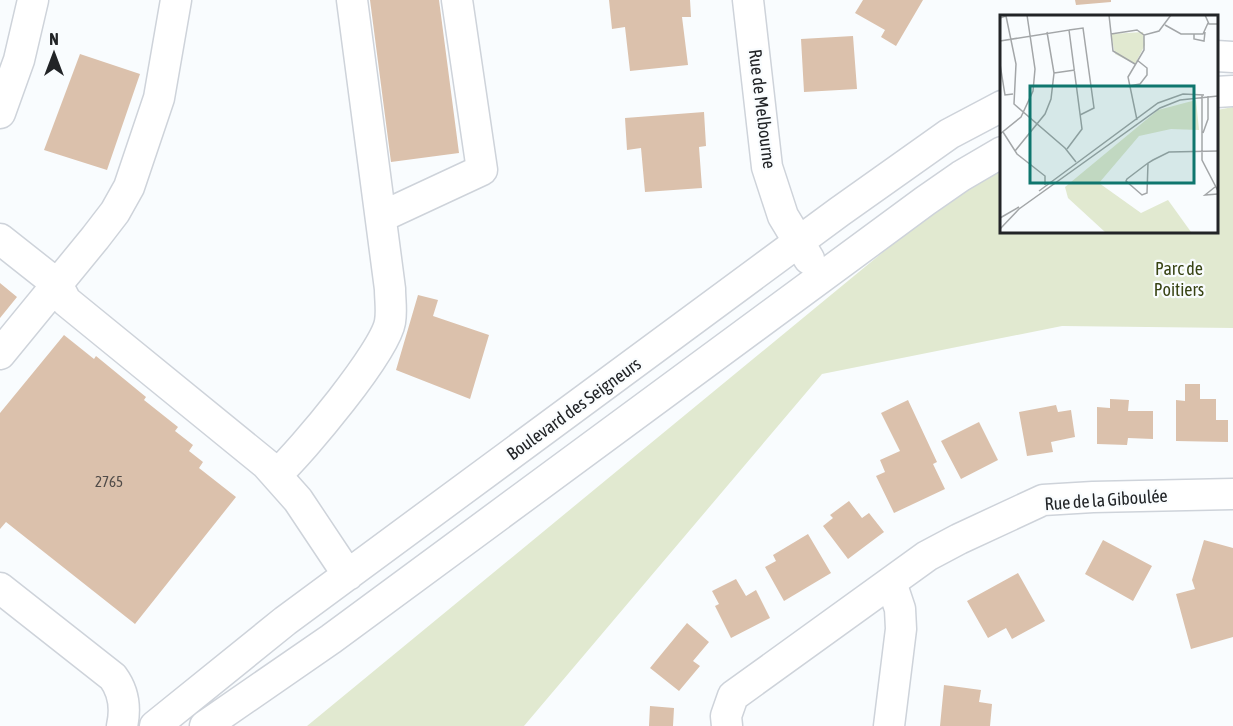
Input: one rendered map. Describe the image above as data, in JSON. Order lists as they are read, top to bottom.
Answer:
{
  "streets": {
    "street": ["Rue de Melbourne", "Boulevard des Seigneurs", "Rue de la Giboulée"]
  },
  "crossings": [
    ["Rue de Melbourne", "Boulevard des Seigneurs"]
  ],
  "parks": ["Parc de Poitiers"],
  "house_numbers": ["2765"],
  "north": "top"
}
